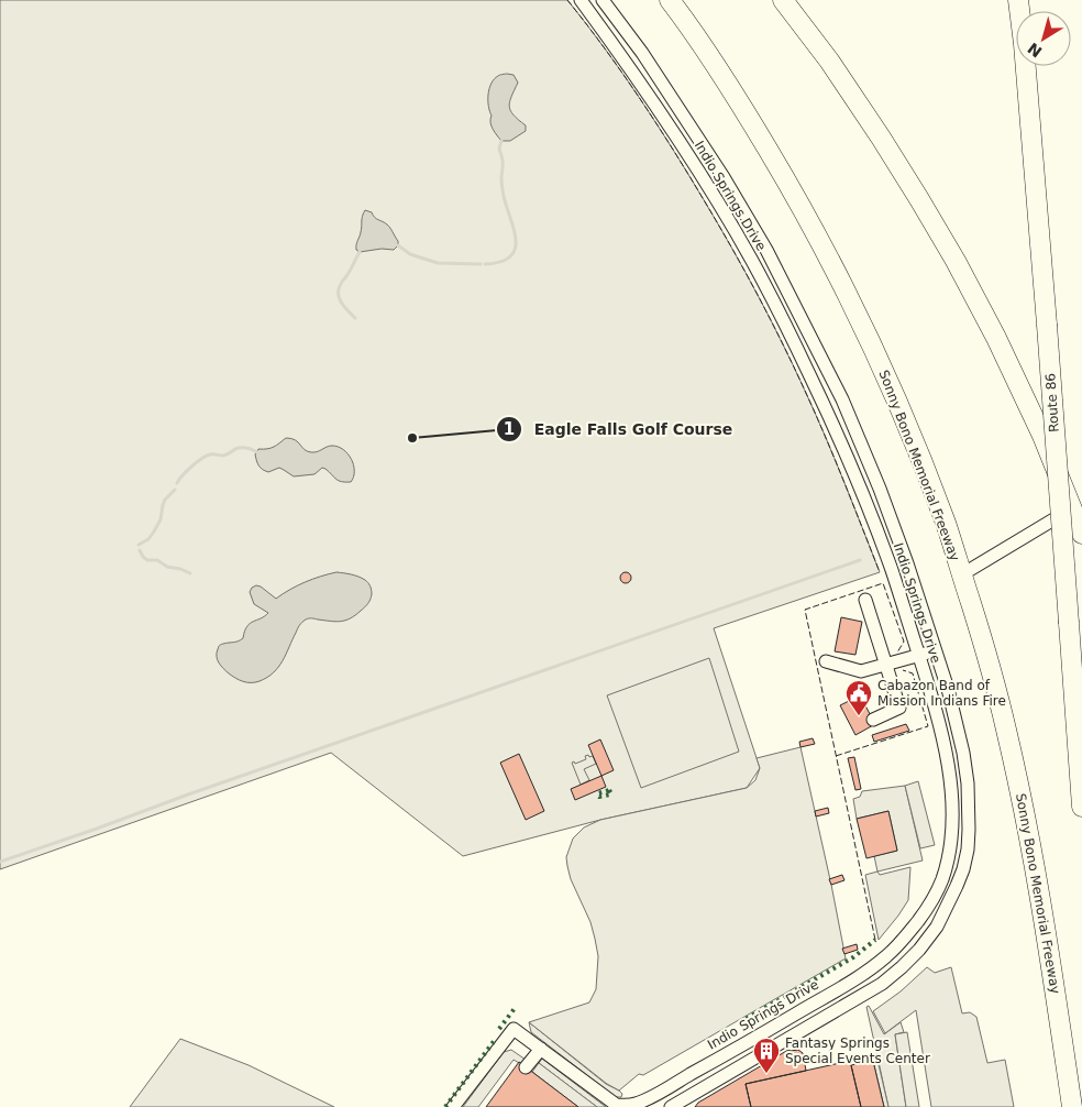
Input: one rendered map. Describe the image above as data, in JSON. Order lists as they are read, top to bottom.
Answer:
{
  "streets": {
    "highway": ["Route 86", "Sonny Bono Memorial Freeway"],
    "lane": ["Indio Springs Drive"]
  },
  "places": {
    "other": ["Eagle Falls Golf Course"],
    "public building": ["Cabazon Band of Mission Indians Fire"],
    "building": ["Fantasy Springs Special Events Center"]
  },
  "north": "bottom left"
}
